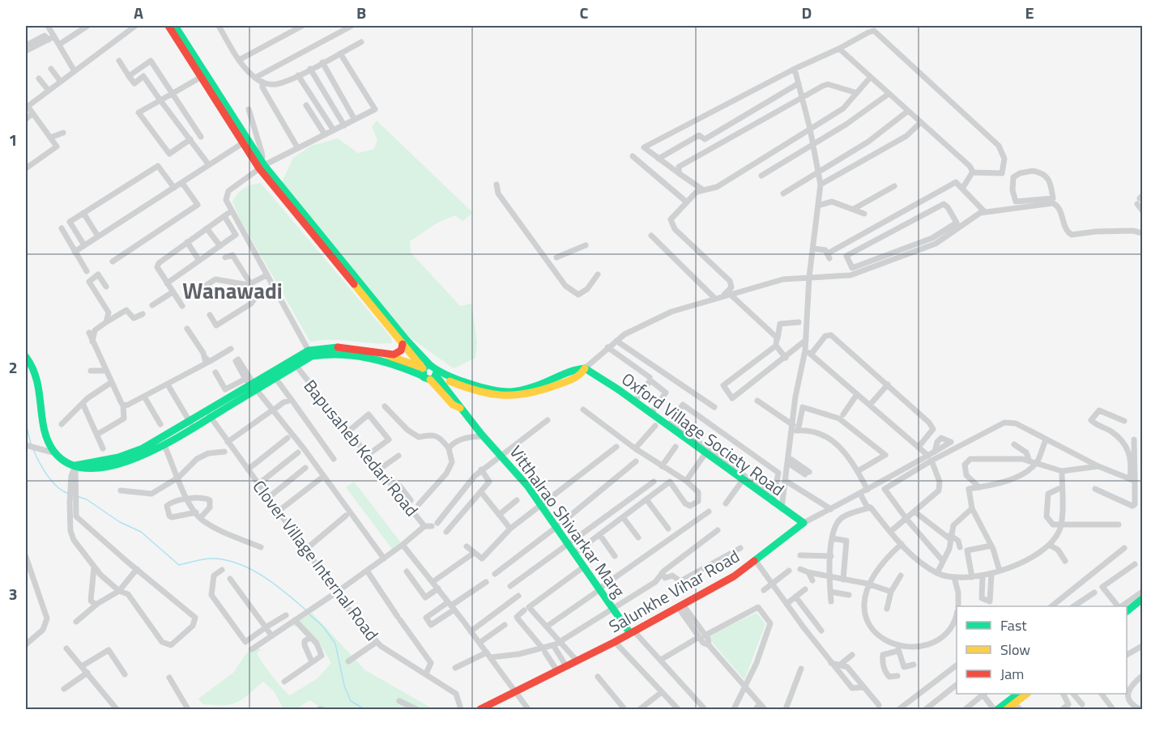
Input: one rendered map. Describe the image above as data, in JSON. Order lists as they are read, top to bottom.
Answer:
{
  "streets": {
    "street": [
      "Oxford Village Society Road",
      "Bapusaheb Kedari Road",
      "Vitthalrao Shivarkar Marg",
      "Clover Village Internal Road",
      "Salunkhe Vihar Road"
    ]
  },
  "crossings": [
    ["Oxford Village Society Road", "Salunkhe Vihar Road"],
    ["Bapusaheb Kedari Road", "Clover Village Internal Road"],
    ["Vitthalrao Shivarkar Marg", "Salunkhe Vihar Road"]
  ],
  "districts": ["Wanawadi"],
  "legend": ["Fast", "Slow", "Jam"],
  "grid": {
    "columns": [
      "A",
      "B",
      "C",
      "D",
      "E"
    ],
    "rows": ["1", "2", "3"]
  }
}
